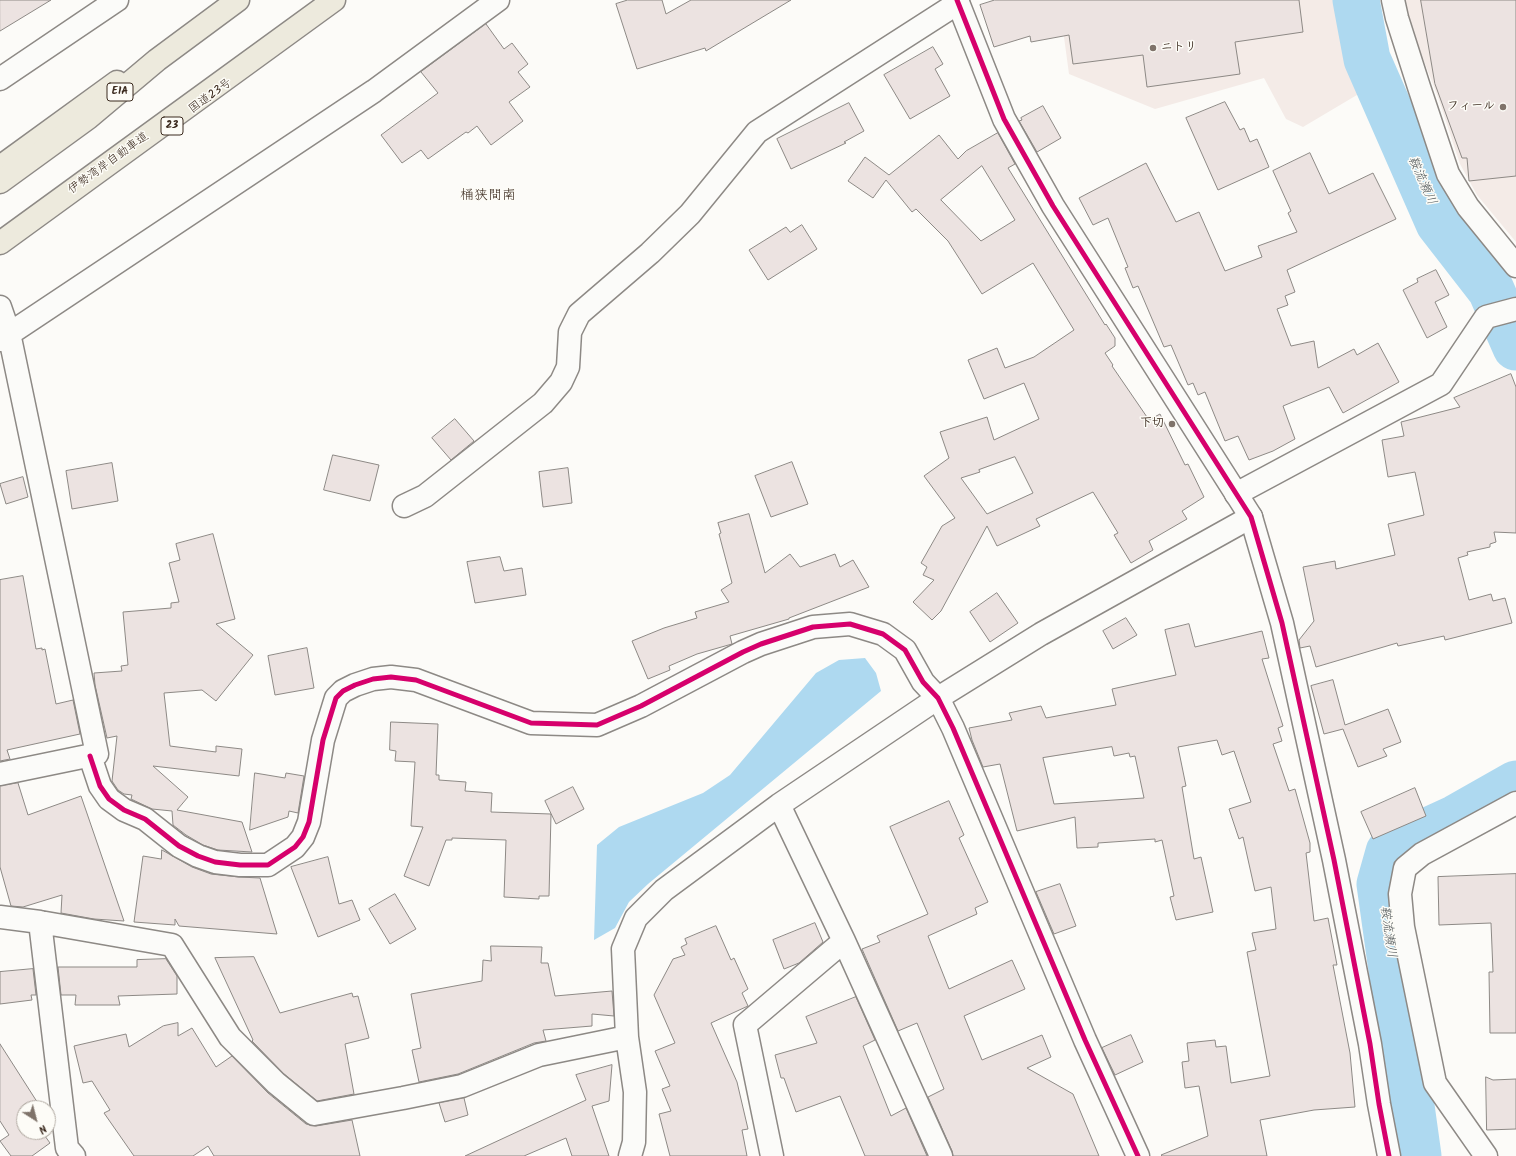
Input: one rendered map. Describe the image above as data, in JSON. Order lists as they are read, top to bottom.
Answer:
{
  "streets": {
    "highway": [
      "E1A",
      "国道23号",
      "23",
      "伊勢湾岸自動車道"
    ]
  },
  "districts": ["桶狭間南"],
  "water": ["鞍流瀬川"],
  "places": ["ニトリ", "フィール", "下切"],
  "north": "bottom right"
}
